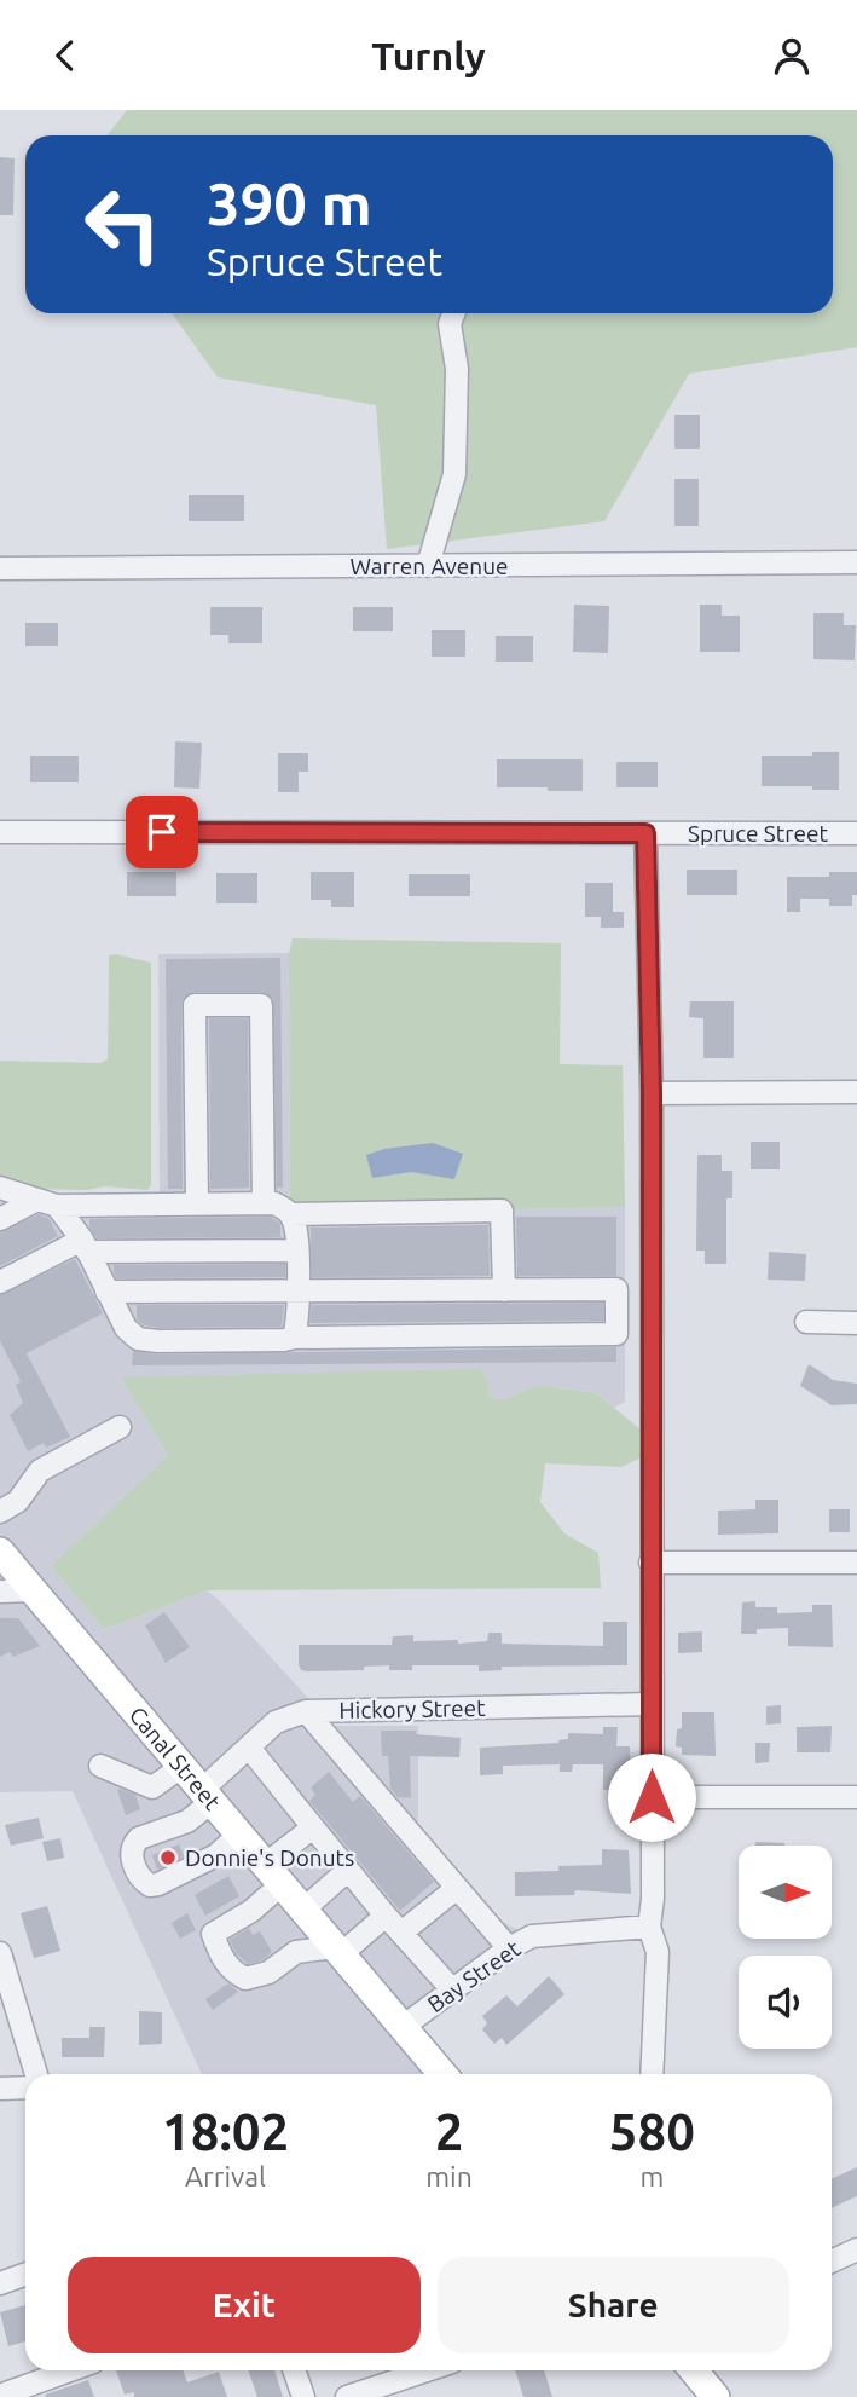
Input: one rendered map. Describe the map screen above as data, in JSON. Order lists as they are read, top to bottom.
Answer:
{
  "streets": {
    "main road": ["Canal Street"],
    "street": [
      "Warren Avenue",
      "Spruce Street",
      "Hickory Street",
      "Bay Street"
    ]
  },
  "crossings": [
    ["Hickory Street", "Canal Street"],
    ["Canal Street", "Bay Street"]
  ],
  "places": ["Donnie's Donuts"],
  "north": "right",
  "page": {
    "header": "Turnly",
    "turn": ["390 m", "Spruce Street"],
    "eta": [
      "18:02",
      "Arrival",
      "2",
      "min",
      "580",
      "m"
    ],
    "buttons": ["Exit", "Share"]
  }
}
